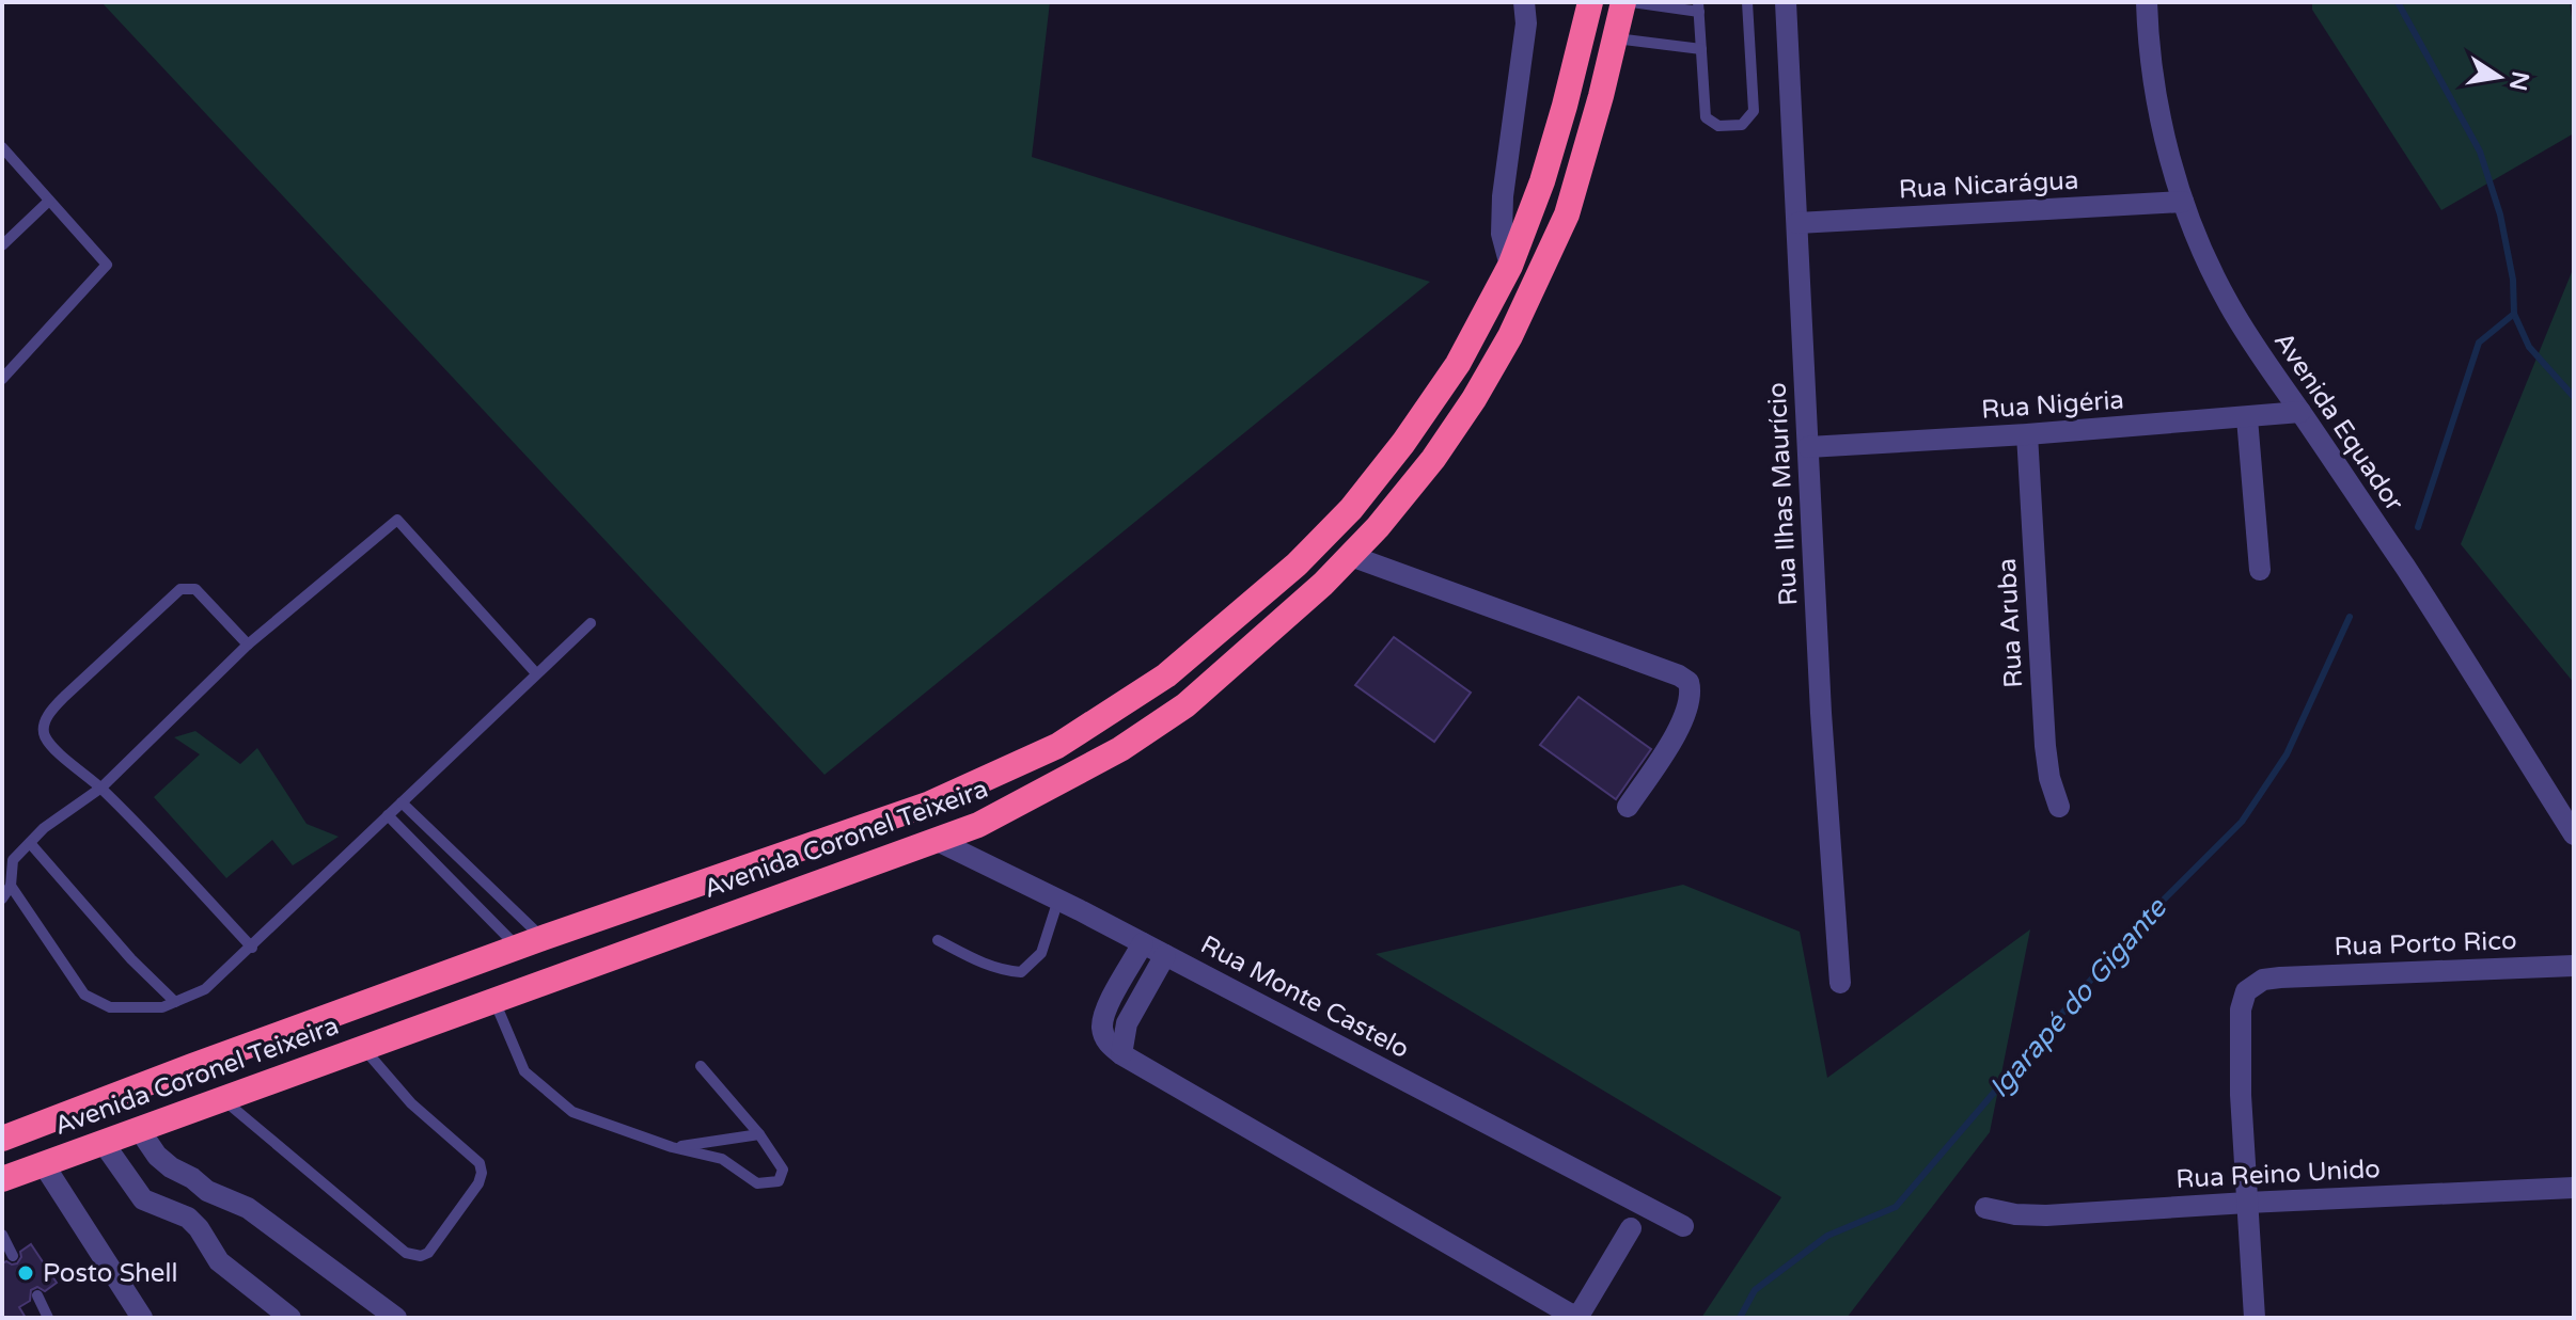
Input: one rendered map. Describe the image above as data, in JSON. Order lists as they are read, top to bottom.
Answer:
{
  "streets": {
    "highway": ["Avenida Coronel Teixeira"],
    "street": [
      "Rua Nicarágua",
      "Rua Nigéria",
      "Avenida Equador",
      "Rua Ilhas Maurício",
      "Rua Aruba",
      "Rua Porto Rico",
      "Rua Monte Castelo",
      "Rua Reino Unido"
    ]
  },
  "crossings": [
    ["Rua Nicarágua", "Avenida Equador"],
    ["Rua Nicarágua", "Rua Ilhas Maurício"],
    ["Rua Nigéria", "Avenida Equador"],
    ["Rua Nigéria", "Rua Ilhas Maurício"],
    ["Rua Nigéria", "Rua Aruba"],
    ["Avenida Coronel Teixeira", "Rua Monte Castelo"],
    ["Rua Porto Rico", "Rua Reino Unido"]
  ],
  "water": ["Igarapé do Gigante"],
  "places": ["Posto Shell"],
  "north": "right"
}
